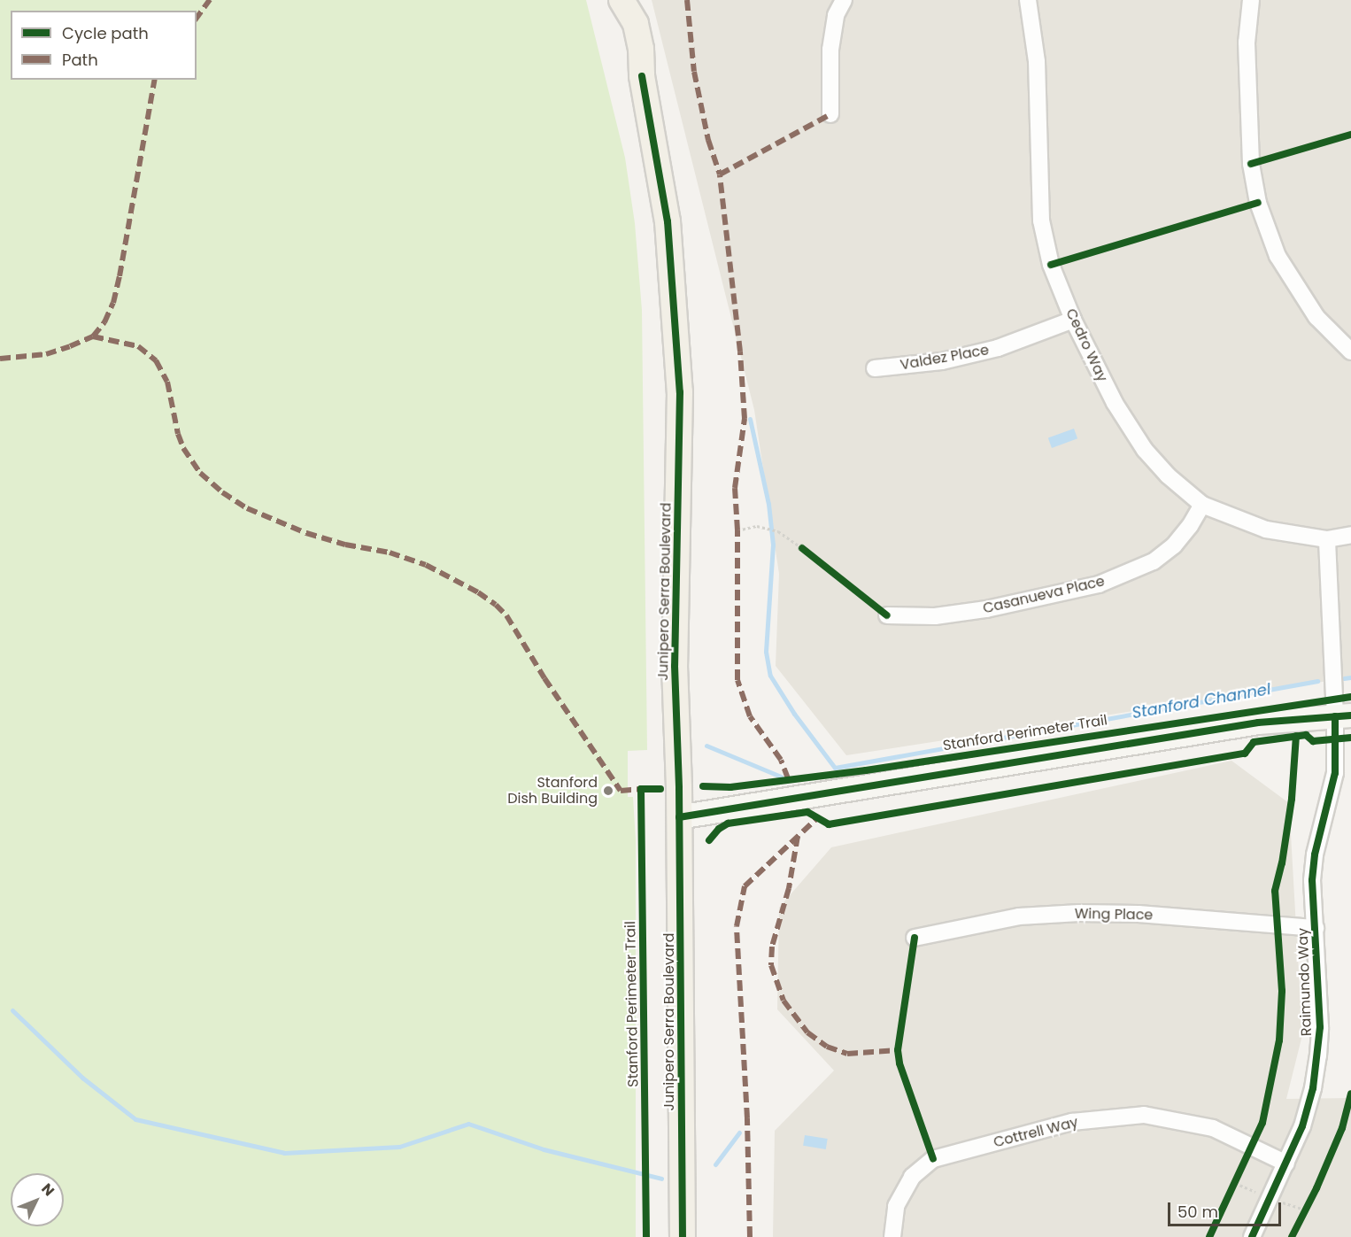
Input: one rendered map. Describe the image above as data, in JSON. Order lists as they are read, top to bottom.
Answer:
{
  "streets": {
    "main road": ["Junipero Serra Boulevard"],
    "street": [
      "Cedro Way",
      "Valdez Place",
      "Casanueva Place",
      "Wing Place",
      "Raimundo Way",
      "Cottrell Way"
    ],
    "cycle path": ["Stanford Perimeter Trail"]
  },
  "crossings": [
    ["Cedro Way", "Valdez Place"],
    ["Cedro Way", "Casanueva Place"],
    ["Cedro Way", "Raimundo Way"],
    ["Wing Place", "Raimundo Way"],
    ["Raimundo Way", "Cottrell Way"]
  ],
  "water": ["Stanford Channel"],
  "places": ["Stanford Dish Building"],
  "legend": ["Cycle path", "Path"],
  "scale_bar": "50 m",
  "north": "top right"
}
